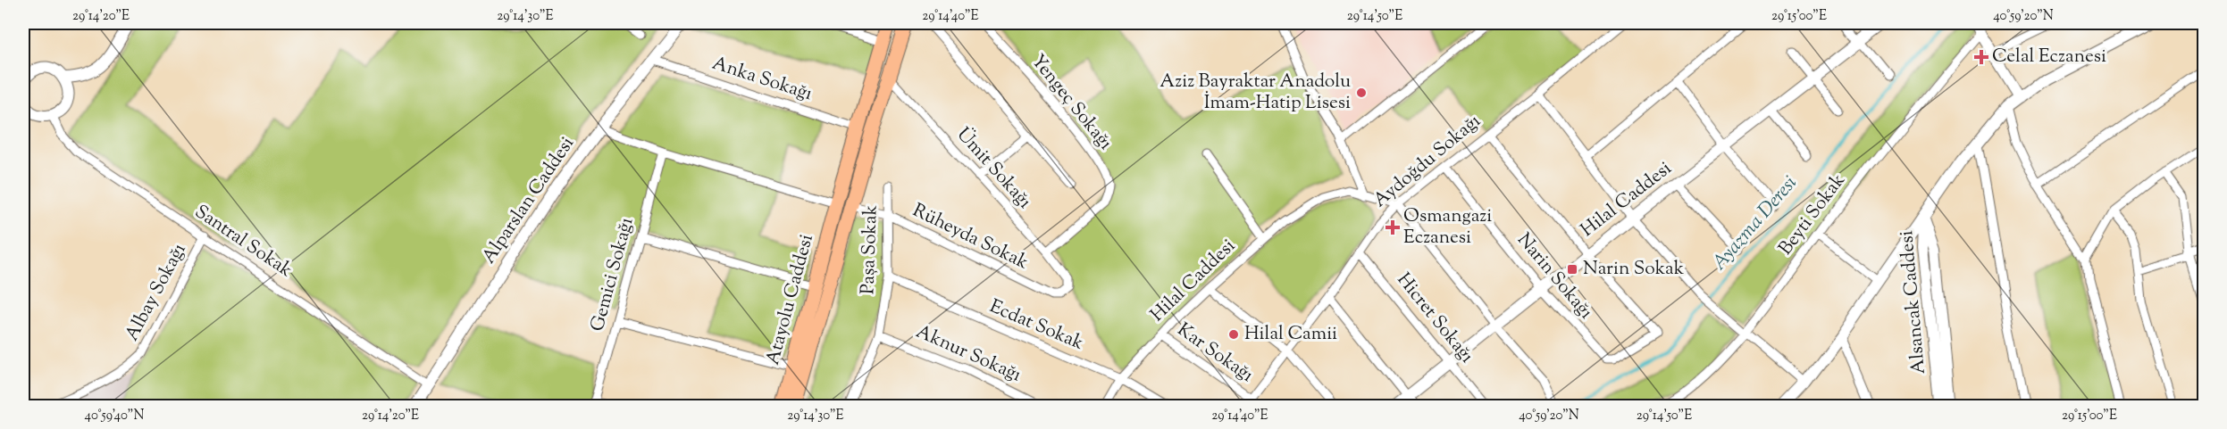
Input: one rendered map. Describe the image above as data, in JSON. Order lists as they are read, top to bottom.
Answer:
{
  "streets": {
    "main road": ["Atayolu Caddesi"],
    "street": [
      "Anka Sokağı",
      "Yengeç Sokağı",
      "Aydoğdu Sokağı",
      "Ümit Sokağı",
      "Hilal Caddesi",
      "Alparslan Caddesi",
      "Beyti Sokak",
      "Rüheyda Sokak",
      "Santral Sokak",
      "Paşa Sokak",
      "Gemici Sokağı",
      "Narin Sokağı",
      "Albay Sokağı",
      "Alsancak Caddesi",
      "Hicret Sokağı",
      "Ecdat Sokak",
      "Kar Sokağı",
      "Aknur Sokağı"
    ]
  },
  "crossings": [
    ["Anka Sokağı", "Alparslan Caddesi"],
    ["Anka Sokağı", "Atayolu Caddesi"],
    ["Yengeç Sokağı", "Ümit Sokağı"],
    ["Aydoğdu Sokağı", "Narin Sokağı"],
    ["Aydoğdu Sokağı", "Hicret Sokağı"],
    ["Aydoğdu Sokağı", "Kar Sokağı"],
    ["Ümit Sokağı", "Rüheyda Sokak"],
    ["Ümit Sokağı", "Atayolu Caddesi"],
    ["Hilal Caddesi", "Narin Sokağı"],
    ["Hilal Caddesi", "Hicret Sokağı"],
    ["Hilal Caddesi", "Ecdat Sokak"],
    ["Hilal Caddesi", "Kar Sokağı"],
    ["Alparslan Caddesi", "Santral Sokak"],
    ["Rüheyda Sokak", "Paşa Sokak"],
    ["Rüheyda Sokak", "Atayolu Caddesi"],
    ["Santral Sokak", "Albay Sokağı"],
    ["Paşa Sokak", "Ecdat Sokak"],
    ["Paşa Sokak", "Aknur Sokağı"]
  ],
  "water": ["Ayazma Deresi"],
  "places": {
    "health": ["Celal Eczanesi", "Osmangazi Eczanesi"],
    "other": ["Aziz Bayraktar Anadolu İmam-Hatip Lisesi", "Hilal Camii"],
    "transit": ["Narin Sokak"]
  },
  "coordinates": [
    "29°14'20\"E",
    "29°14'30\"E",
    "29°14'40\"E",
    "29°14'50\"E",
    "29°15'00\"E",
    "40°59'20\"N",
    "40°59'40\"N"
  ]
}
